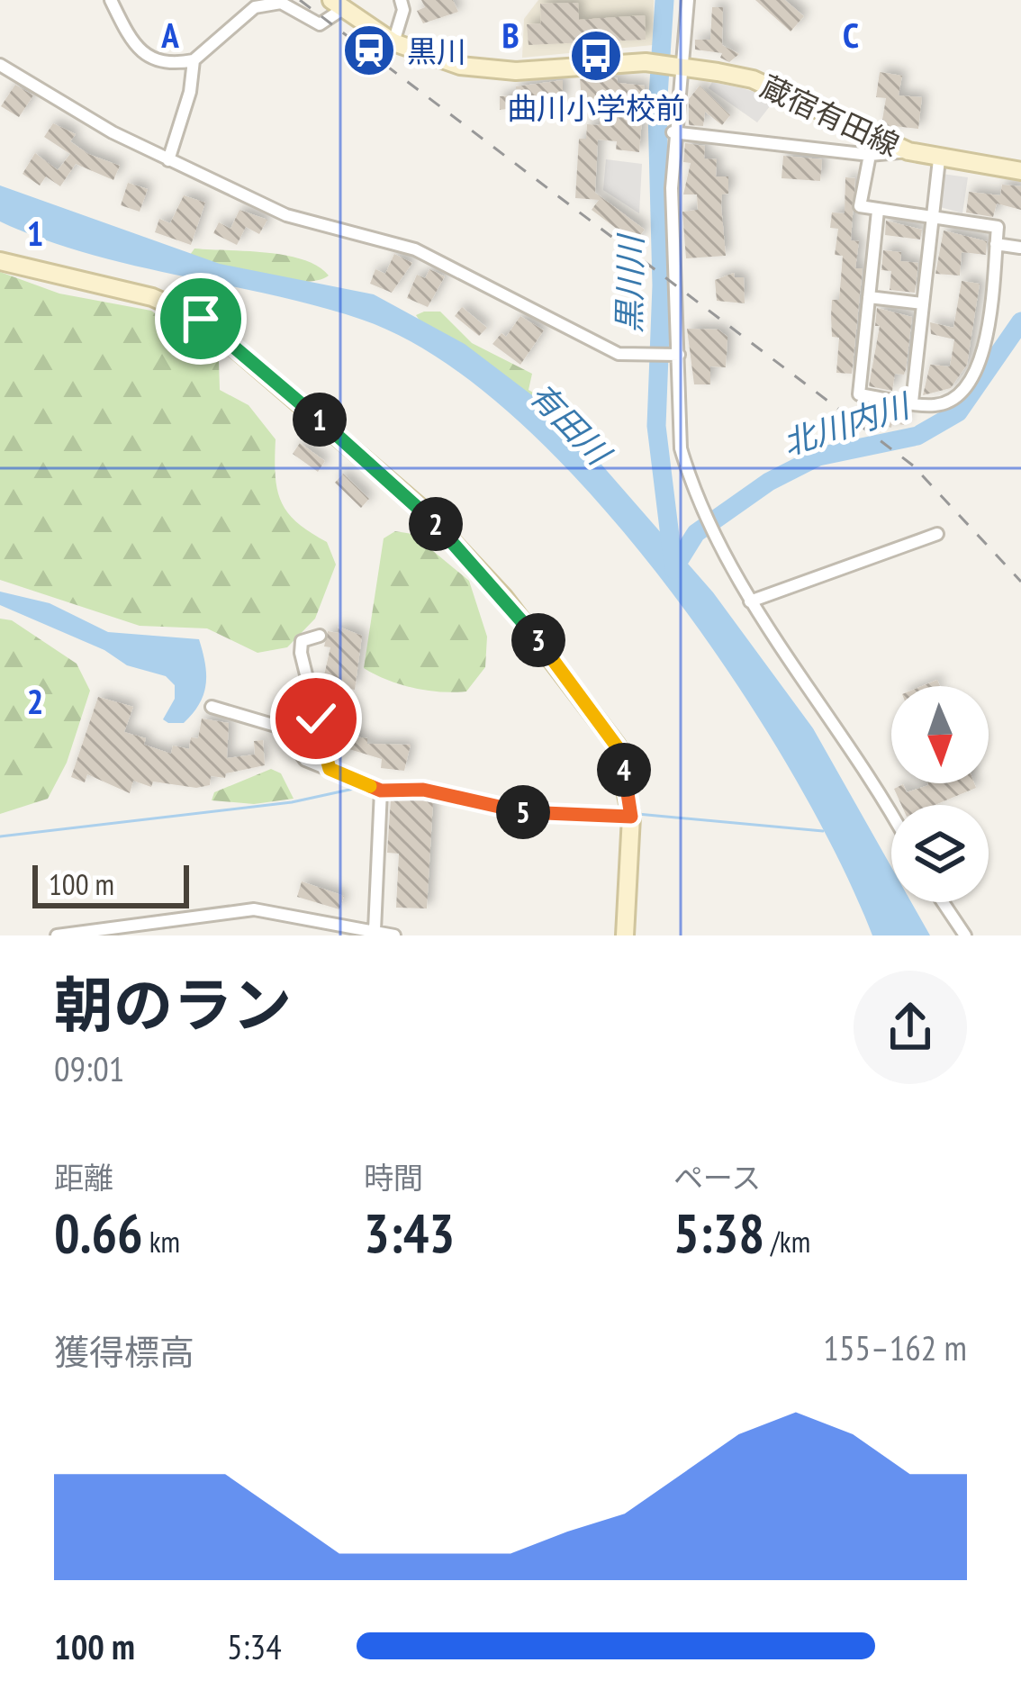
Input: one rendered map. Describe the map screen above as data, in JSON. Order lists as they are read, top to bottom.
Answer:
{
  "streets": {
    "main road": ["蔵宿有田線"]
  },
  "water": ["黒川川", "有田川", "北川内川"],
  "places": {
    "station": ["黒川"],
    "bus stop": ["曲川小学校前"]
  },
  "scale_bar": "100 m",
  "north": "bottom",
  "page": {
    "pins": [
      "1",
      "2",
      "3",
      "4",
      "5"
    ],
    "scale": "100 m",
    "heading": ["朝のラン", "09:01"],
    "stats": [
      ["距離", "0.66 km"],
      ["時間", "3:43"],
      ["ペース", "5:38 /km"]
    ],
    "chart": ["獲得標高", "155–162 m"],
    "list": [
      {
        "name": "100 m",
        "note": "5:34"
      }
    ]
  },
  "grid": {
    "columns": ["A", "B", "C"],
    "rows": ["1", "2"]
  }
}
